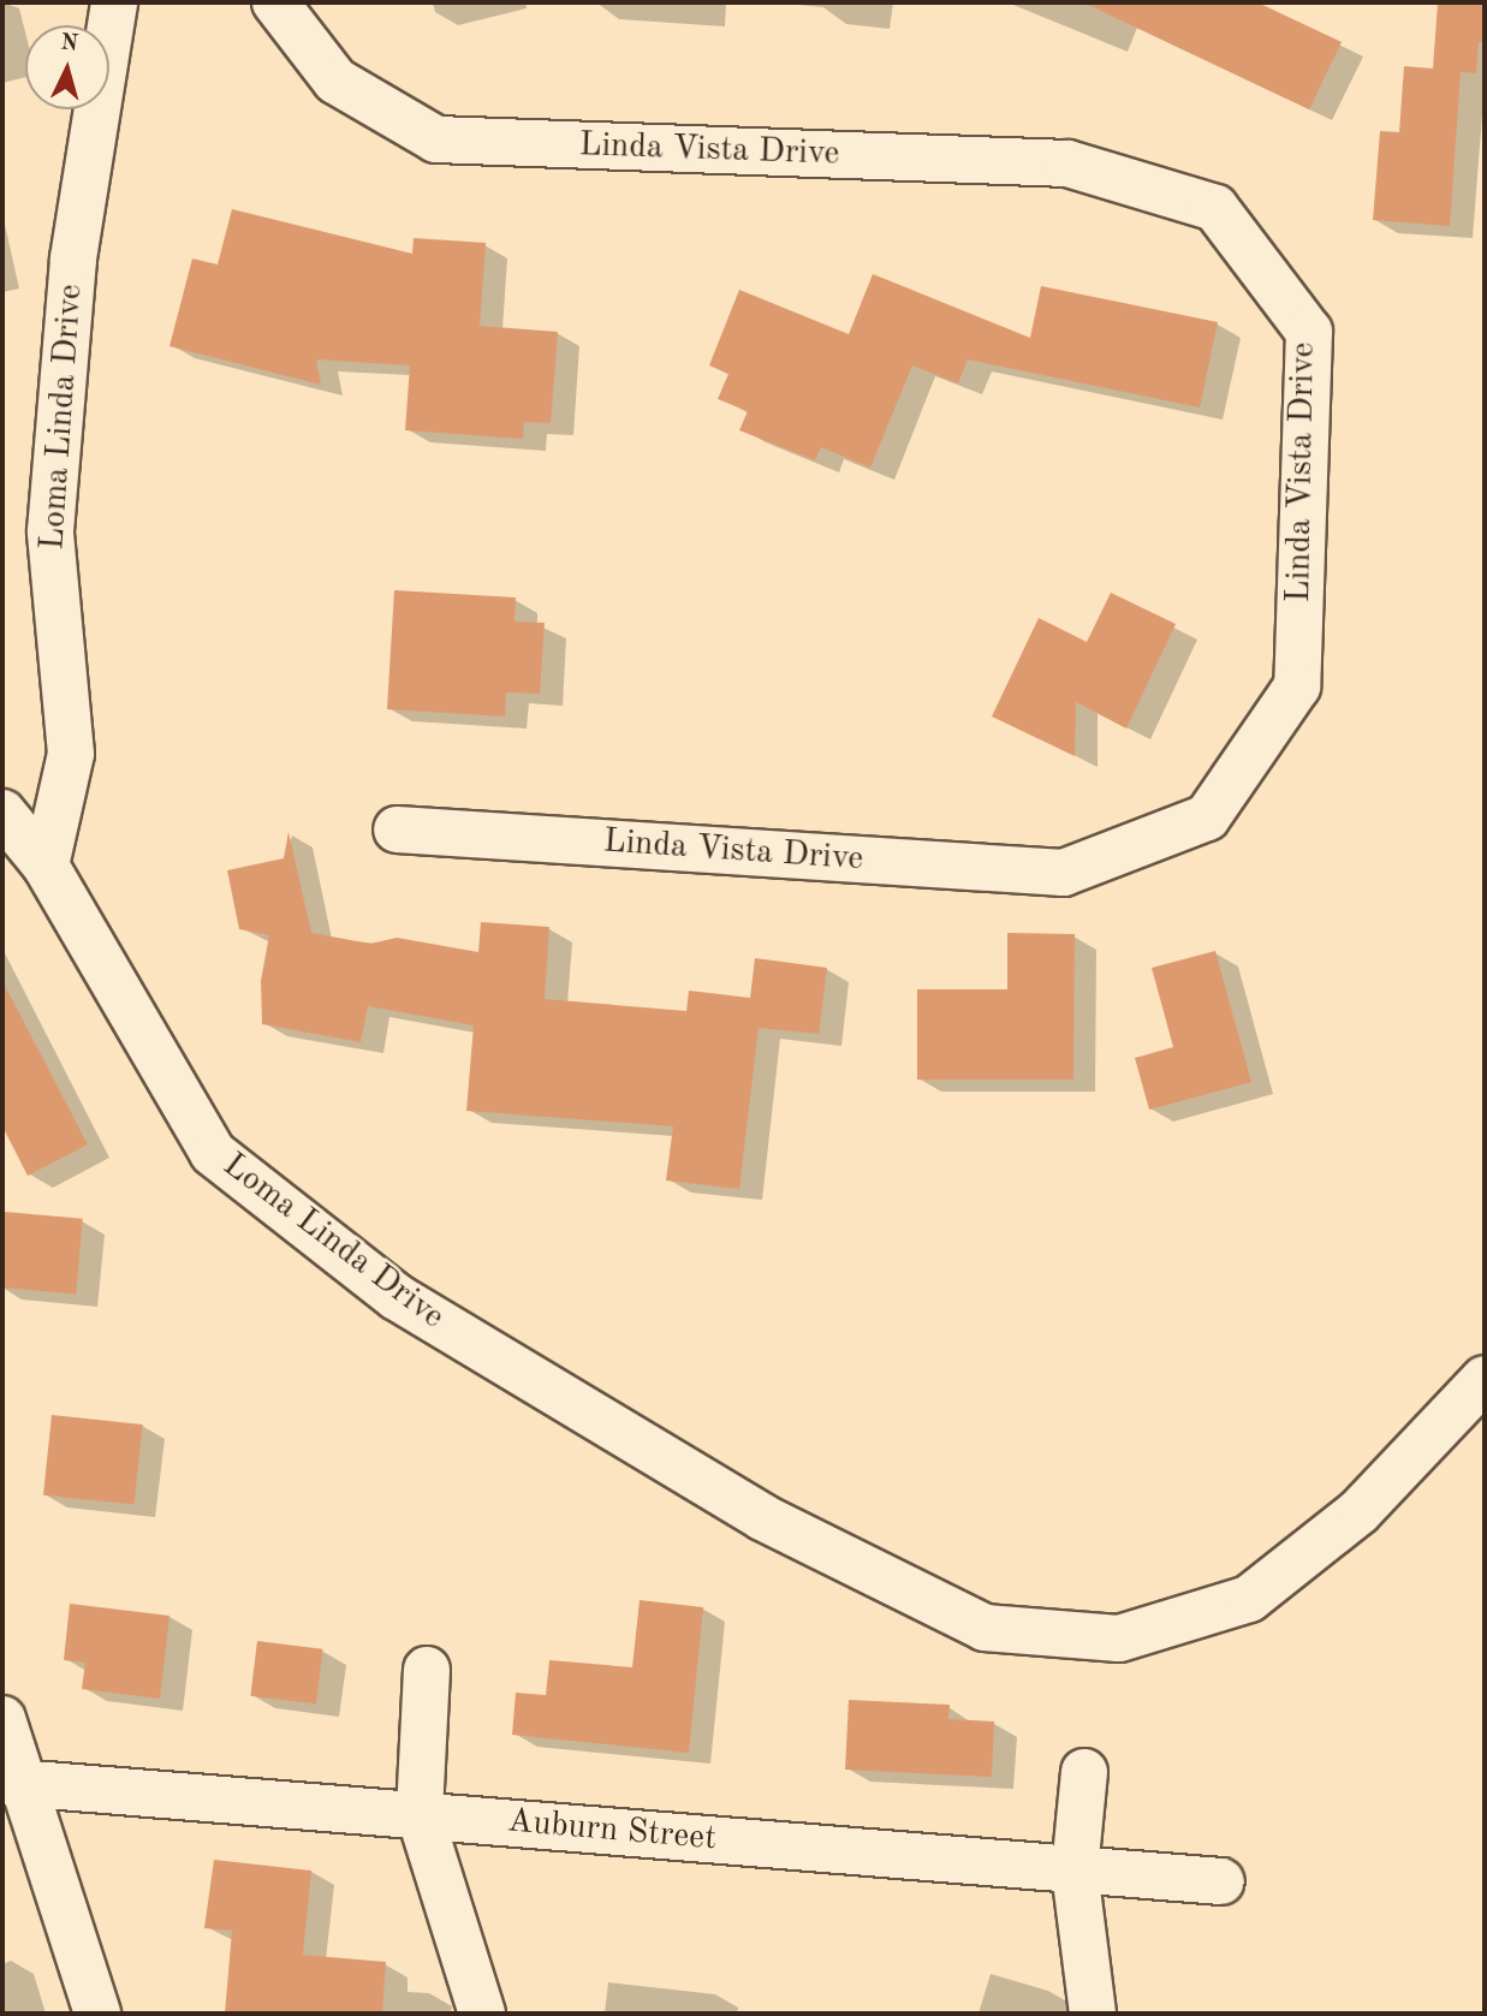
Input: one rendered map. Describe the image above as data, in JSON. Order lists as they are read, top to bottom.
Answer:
{
  "streets": {
    "street": ["Linda Vista Drive", "Loma Linda Drive", "Auburn Street"]
  },
  "north": "top"
}
